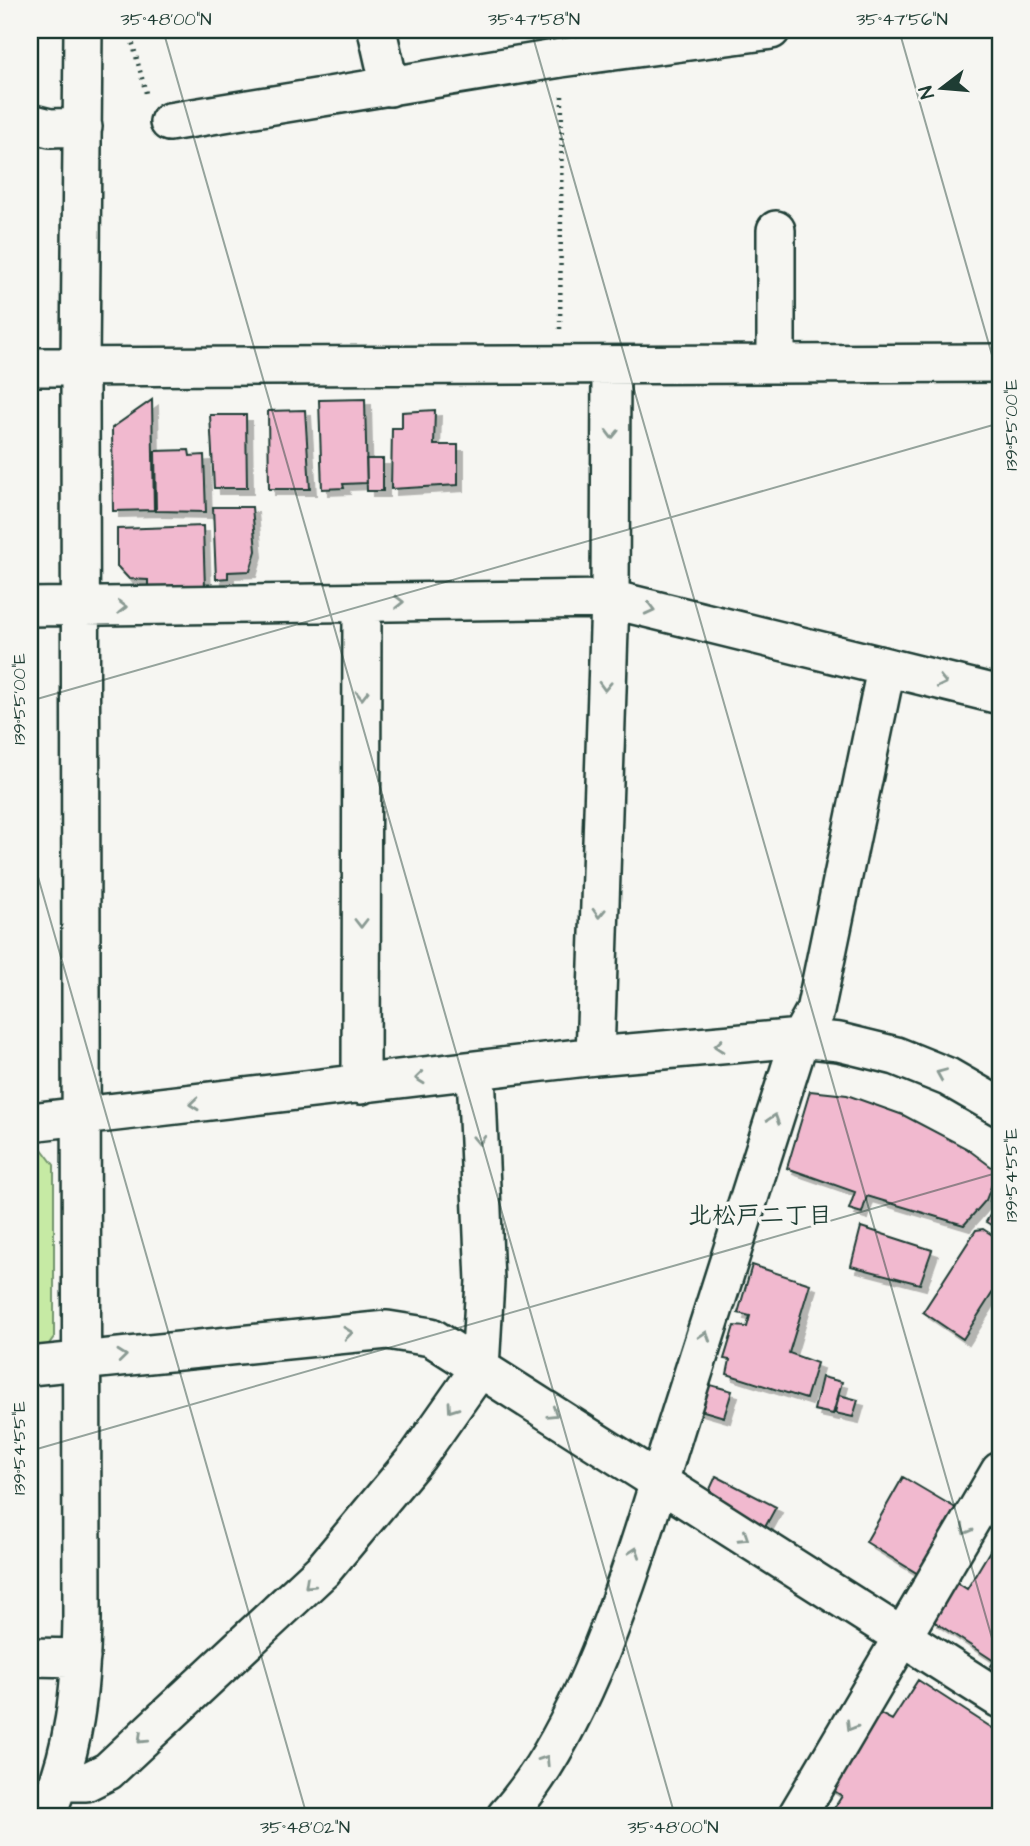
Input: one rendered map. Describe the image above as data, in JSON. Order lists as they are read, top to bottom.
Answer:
{
  "districts": ["北松戸二丁目"],
  "north": "left",
  "coordinates": [
    "35°48'00\"N",
    "35°47'58\"N",
    "35°47'56\"N",
    "139°55'00\"E",
    "139°54'55\"E",
    "35°48'02\"N"
  ]
}
